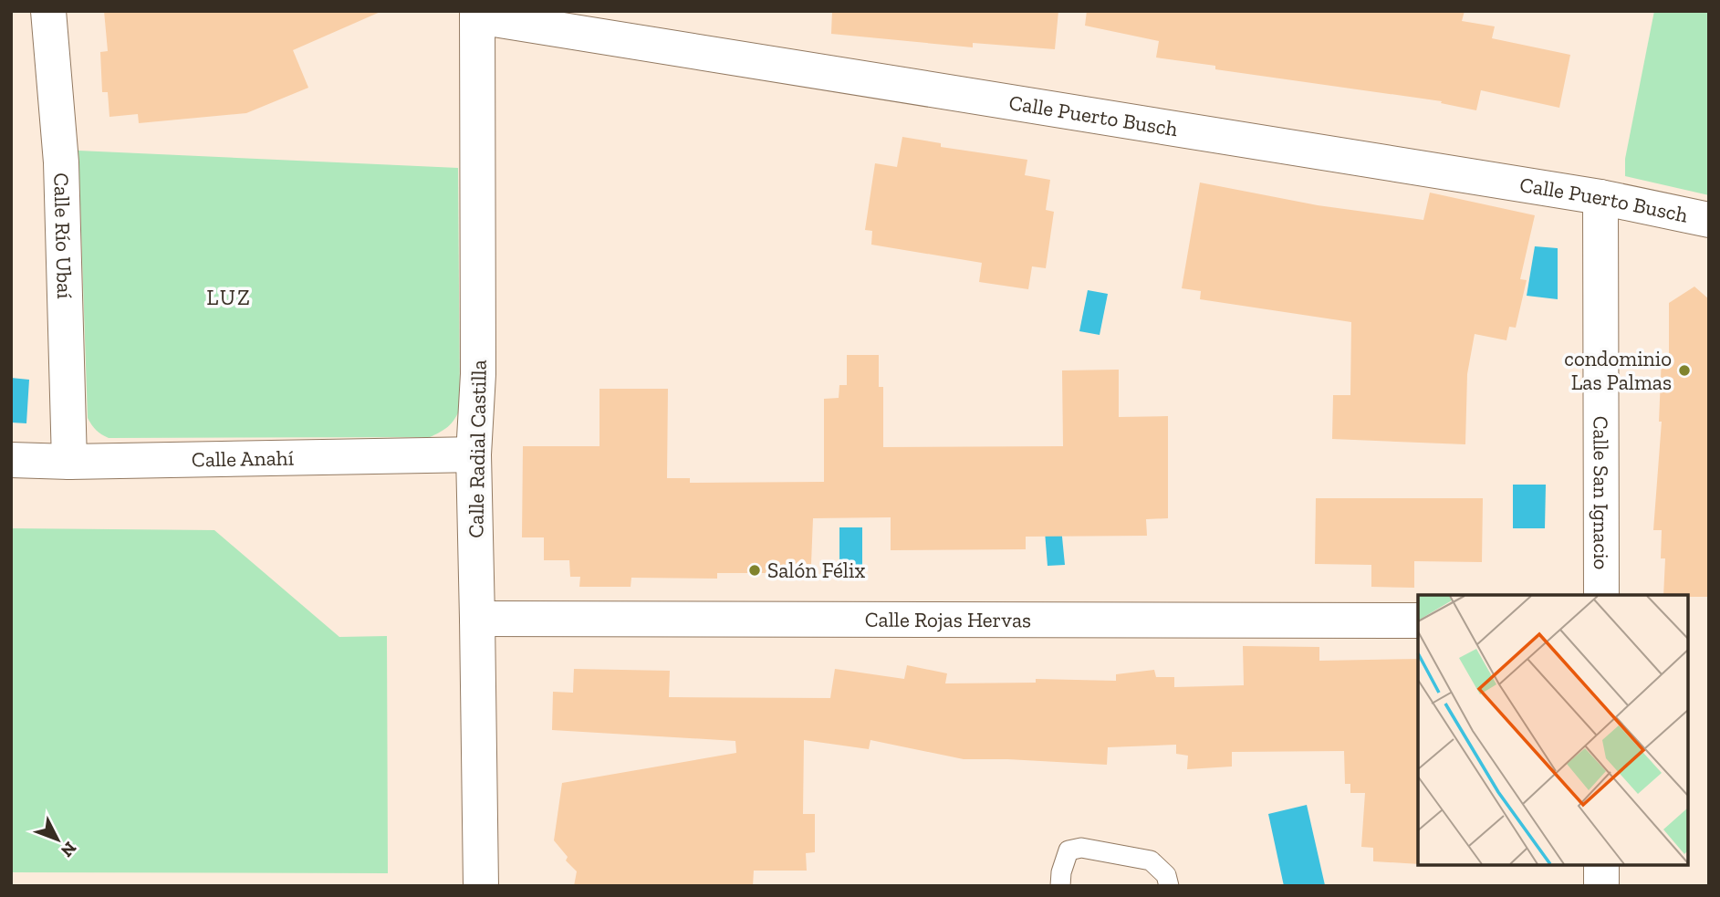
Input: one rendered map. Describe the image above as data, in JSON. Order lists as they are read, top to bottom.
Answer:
{
  "streets": {
    "street": [
      "Calle Puerto Busch",
      "Calle Río Ubaí",
      "Calle Radial Castilla",
      "Calle Anahí",
      "Calle San Ignacio",
      "Calle Rojas Hervas"
    ]
  },
  "crossings": [
    ["Calle Puerto Busch", "Calle Radial Castilla"],
    ["Calle Puerto Busch", "Calle San Ignacio"],
    ["Calle Río Ubaí", "Calle Anahí"],
    ["Calle Radial Castilla", "Calle Anahí"],
    ["Calle Radial Castilla", "Calle Rojas Hervas"]
  ],
  "districts": ["LUZ"],
  "places": ["condominio Las Palmas", "Salón Félix"],
  "north": "bottom right"
}
